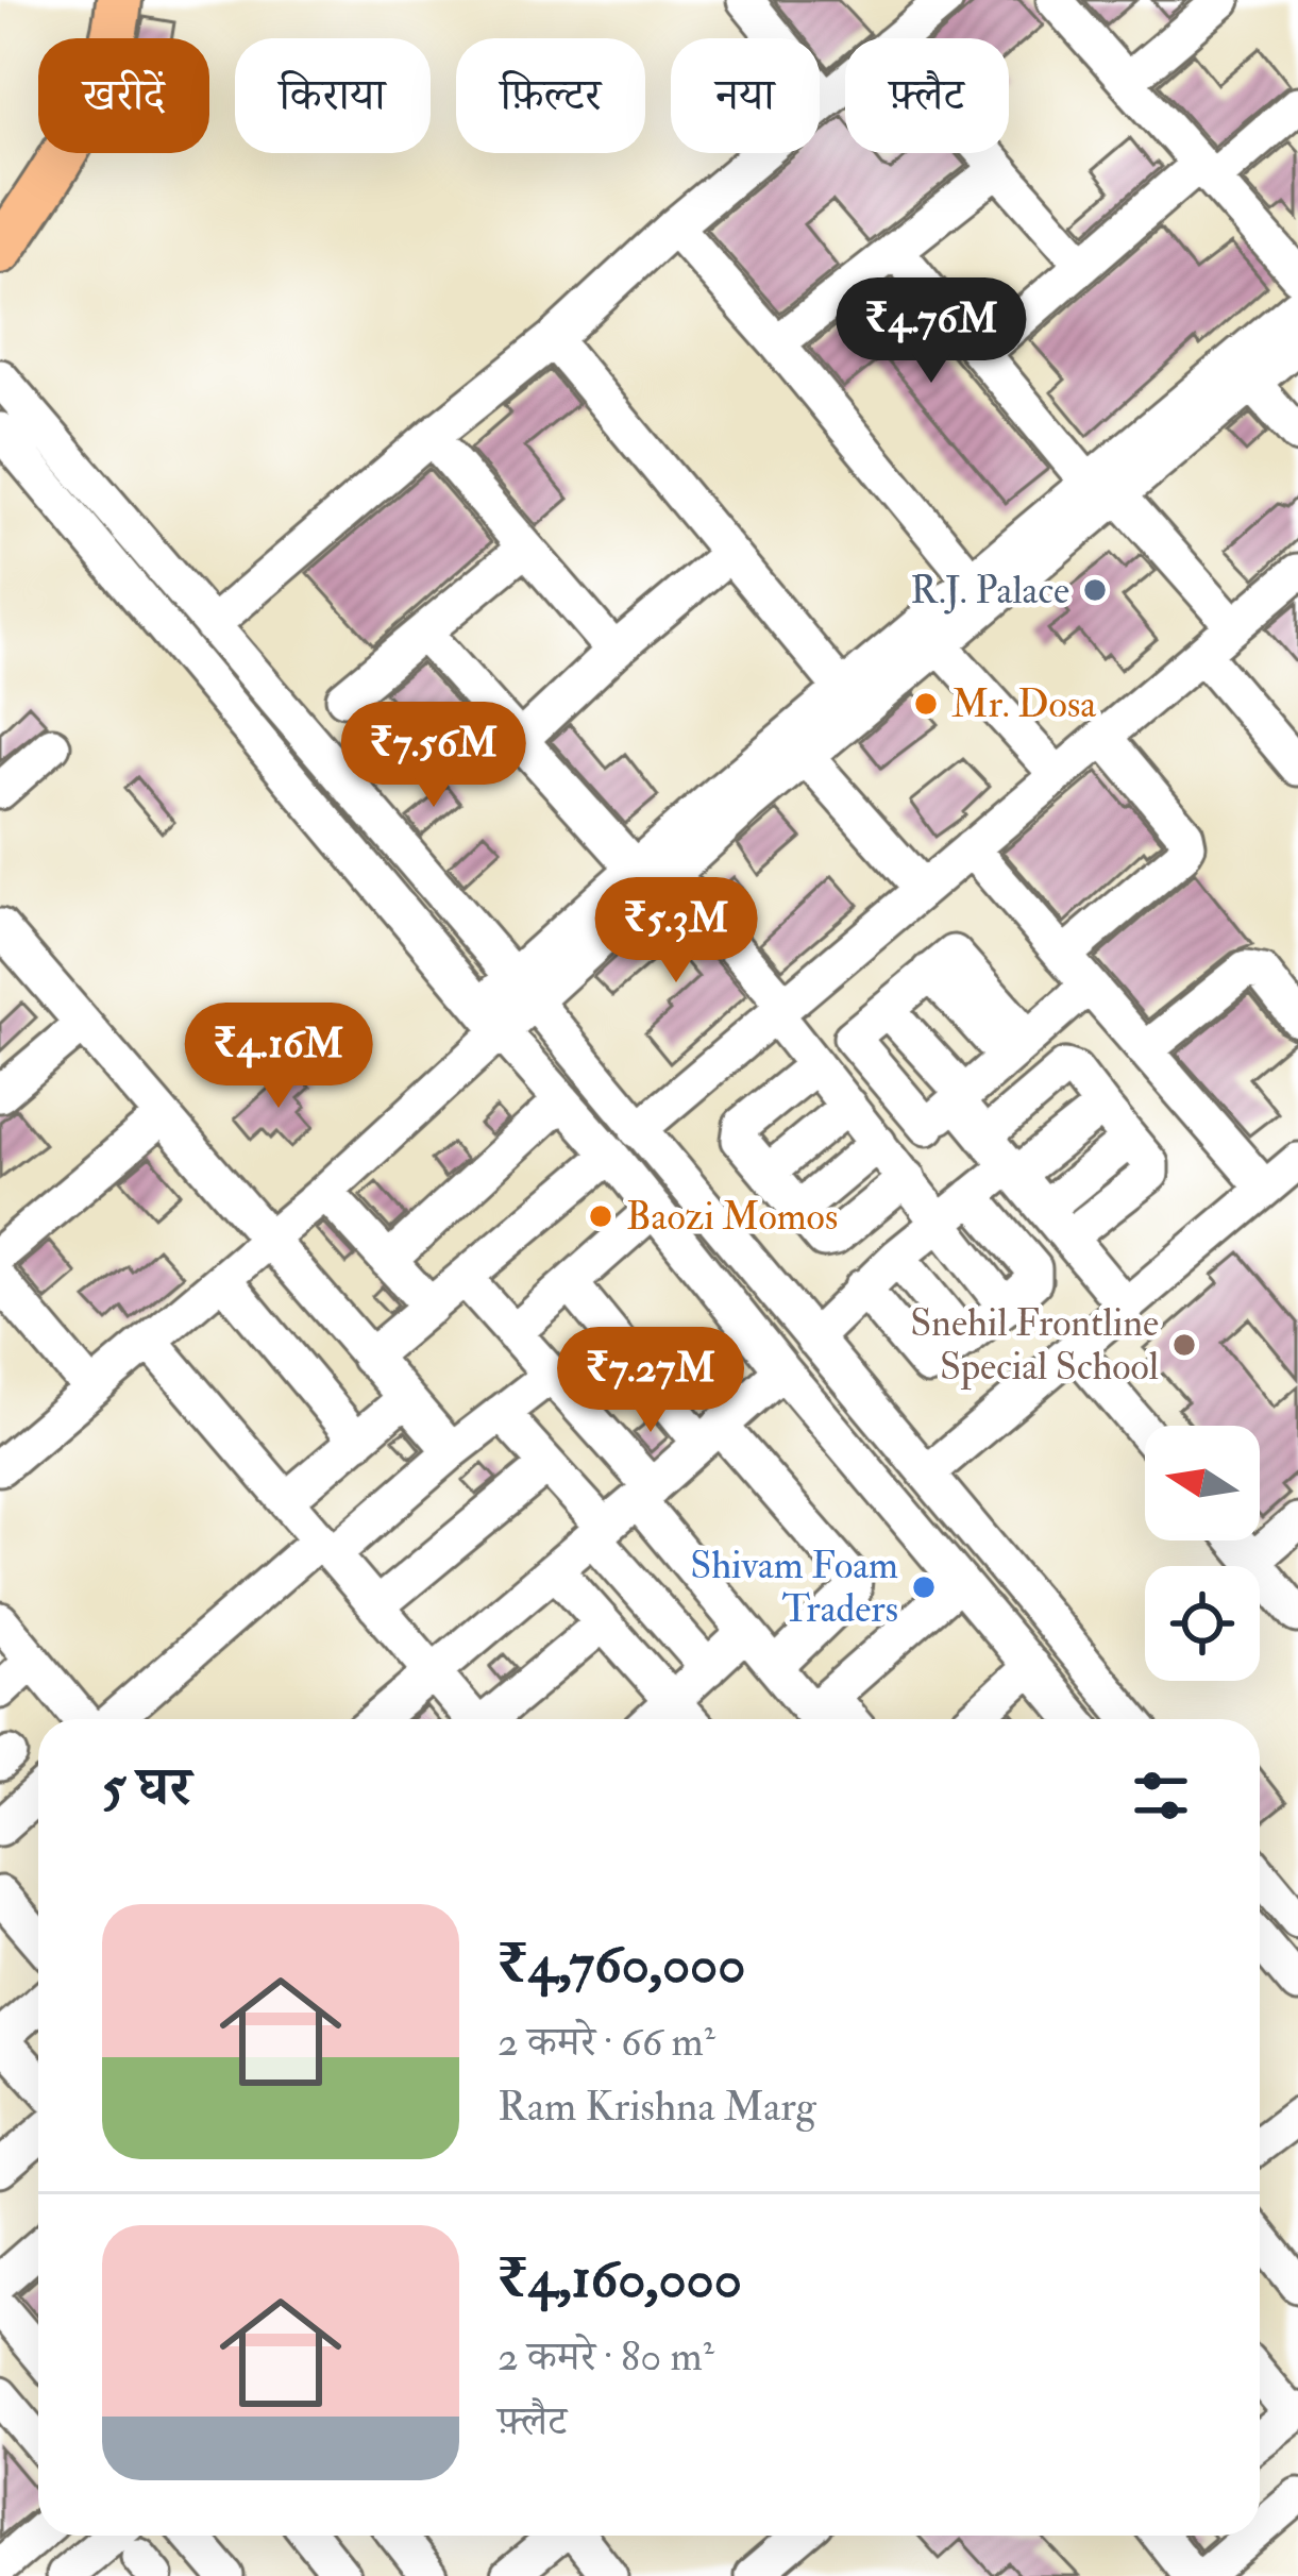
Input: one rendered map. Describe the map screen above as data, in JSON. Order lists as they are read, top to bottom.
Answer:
{
  "places": [
    "R.J. Palace",
    "Mr. Dosa",
    "Baozi Momos",
    "Snehil Frontline Special School",
    "Shivam Foam Traders"
  ],
  "north": "left",
  "page": {
    "chip": [
      "खरीदें",
      "किराया",
      "फ़िल्टर",
      "नया",
      "फ़्लैट"
    ],
    "price": [
      "₹4.76M",
      "₹7.56M",
      "₹5.3M",
      "₹4.16M",
      "₹7.27M"
    ],
    "heading": "5 घर",
    "list": [
      {
        "name": "₹4,760,000",
        "note": "2 कमरे · 66 m² · Ram Krishna Marg"
      },
      {
        "name": "₹4,160,000",
        "note": "2 कमरे · 80 m² · फ़्लैट"
      }
    ]
  }
}
